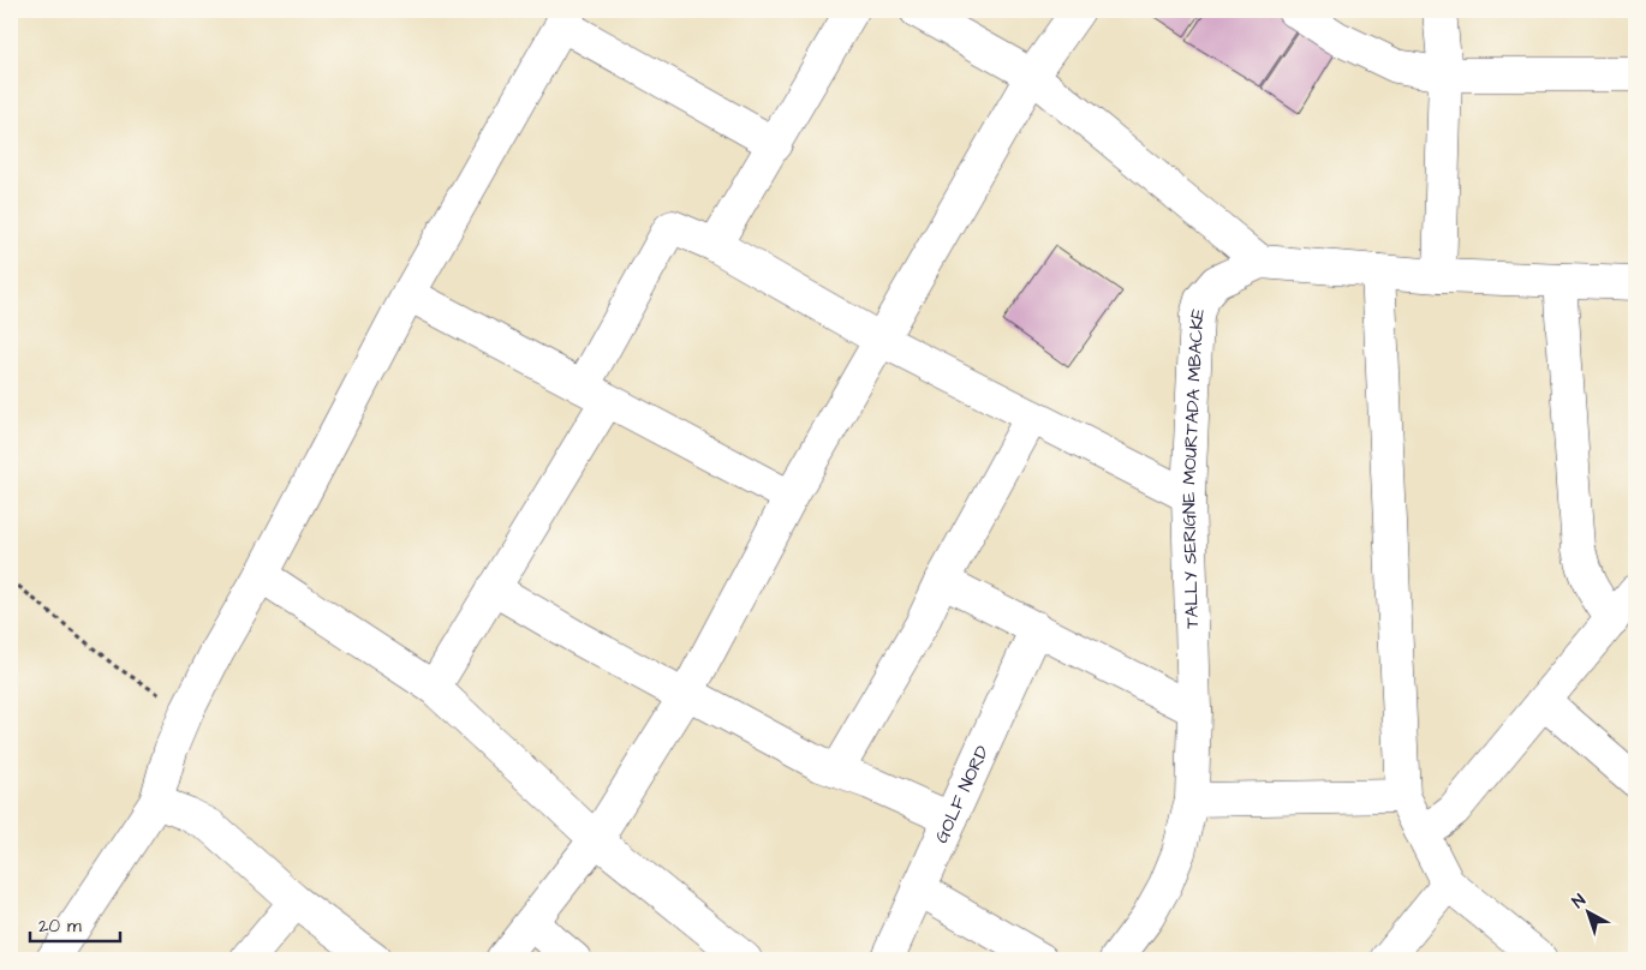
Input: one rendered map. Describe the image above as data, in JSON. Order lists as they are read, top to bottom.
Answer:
{
  "streets": {
    "street": ["TALLY SERIGNE MOURTADA MBACKE", "GOLF NORD"]
  },
  "scale_bar": "20 m",
  "north": "top left"
}
